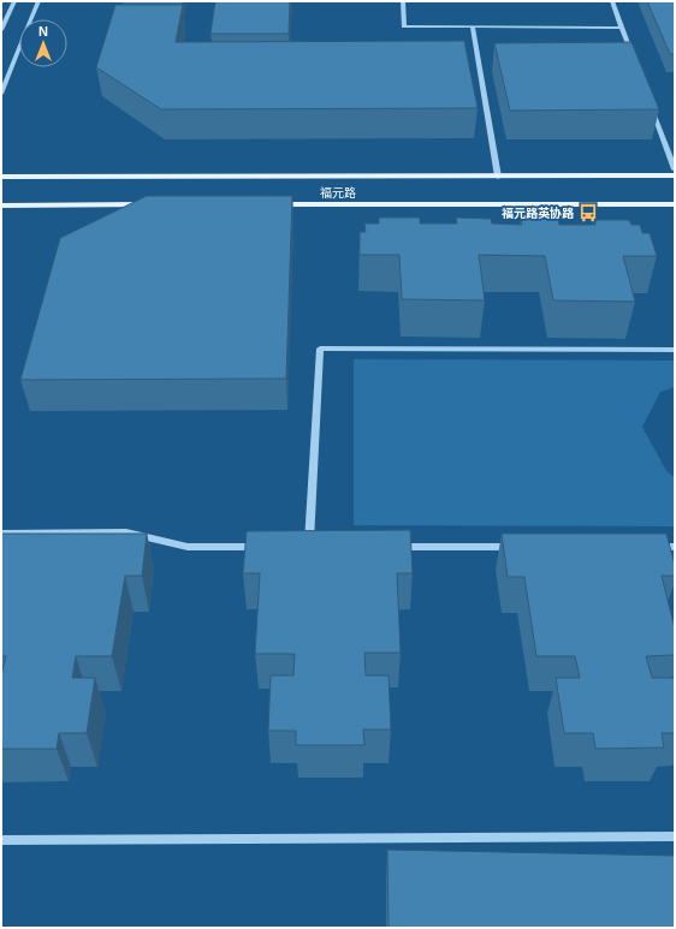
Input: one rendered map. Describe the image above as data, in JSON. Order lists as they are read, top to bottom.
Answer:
{
  "streets": {
    "main road": ["福元路"]
  },
  "places": {
    "bus stop": ["福元路英协路"]
  },
  "north": "top"
}
